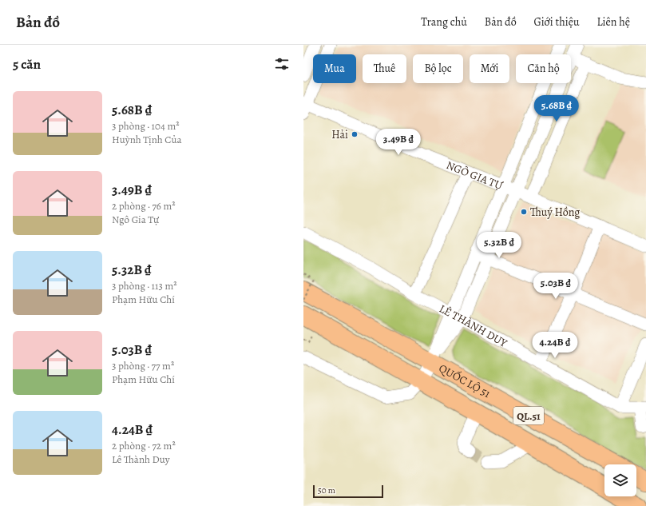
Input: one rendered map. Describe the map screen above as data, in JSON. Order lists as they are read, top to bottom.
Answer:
{
  "streets": {
    "highway": ["QUỐC LỘ 51", "QL.51"],
    "street": ["NGÔ GIA TỰ", "LÊ THÀNH DUY"]
  },
  "places": ["Hải", "Thuý Hồng"],
  "scale_bar": "50 m",
  "page": {
    "header": "Bản đồ",
    "nav": [
      "Trang chủ",
      "Bản đồ",
      "Giới thiệu",
      "Liên hệ"
    ],
    "heading": "5 căn",
    "chip": [
      "Mua",
      "Thuê",
      "Bộ lọc",
      "Mới",
      "Căn hộ"
    ],
    "list": [
      {
        "name": "5.68B ₫",
        "note": "3 phòng · 104 m² · Huỳnh Tịnh Của"
      },
      {
        "name": "3.49B ₫",
        "note": "2 phòng · 76 m² · Ngô Gia Tự"
      },
      {
        "name": "5.32B ₫",
        "note": "3 phòng · 113 m² · Phạm Hữu Chí"
      },
      {
        "name": "5.03B ₫",
        "note": "3 phòng · 77 m² · Phạm Hữu Chí"
      },
      {
        "name": "4.24B ₫",
        "note": "2 phòng · 72 m² · Lê Thành Duy"
      }
    ],
    "price": [
      "5.68B ₫",
      "3.49B ₫",
      "5.32B ₫",
      "5.03B ₫",
      "4.24B ₫"
    ],
    "scale": "50 m"
  }
}
